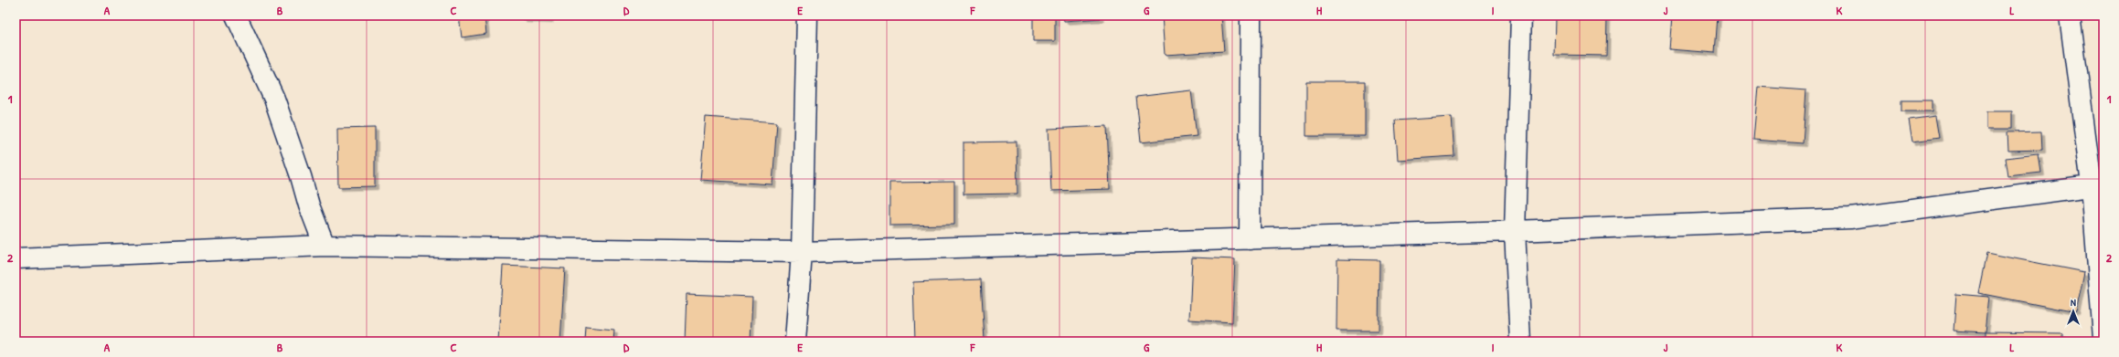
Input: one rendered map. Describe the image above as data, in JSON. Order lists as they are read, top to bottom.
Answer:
{
  "north": "top",
  "grid": {
    "columns": [
      "A",
      "B",
      "C",
      "D",
      "E",
      "F",
      "G",
      "H",
      "I",
      "J",
      "K",
      "L"
    ],
    "rows": ["1", "2"]
  }
}
